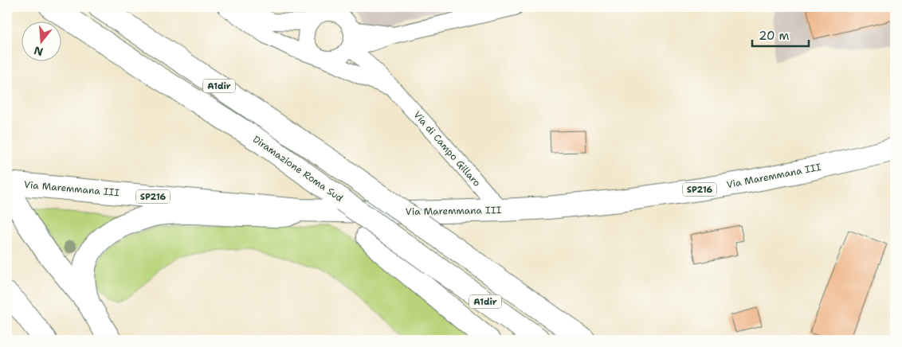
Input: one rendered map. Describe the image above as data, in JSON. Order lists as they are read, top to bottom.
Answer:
{
  "streets": {
    "main road": [
      "A1dir",
      "Diramazione Roma Sud",
      "Via Maremmana III",
      "SP216"
    ],
    "street": ["Via di Campo Gillaro"]
  },
  "crossings": [
    ["Via di Campo Gillaro", "Via Maremmana III"]
  ],
  "scale_bar": "20 m",
  "north": "bottom"
}
